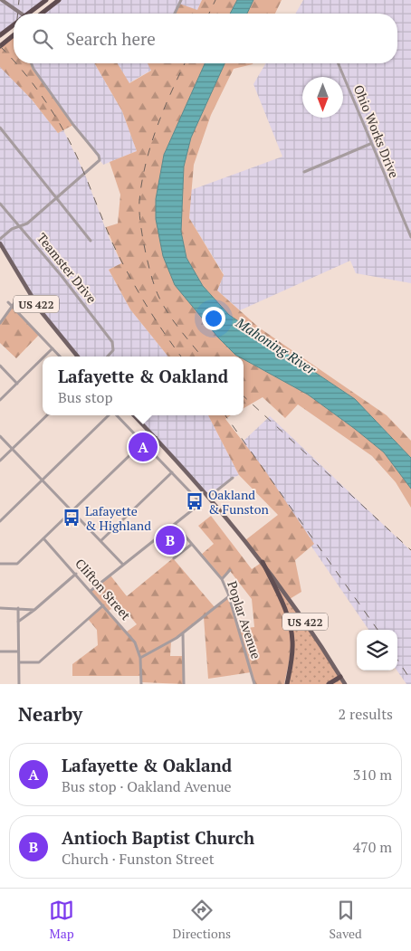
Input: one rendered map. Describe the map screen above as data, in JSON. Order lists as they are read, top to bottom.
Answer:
{
  "streets": {
    "main road": ["US 422"],
    "street": [
      "Ohio Works Drive",
      "Teamster Drive",
      "Clifton Street",
      "Poplar Avenue"
    ]
  },
  "water": ["Mahoning River"],
  "places": {
    "bus stop": ["Oakland & Funston", "Lafayette & Highland"]
  },
  "north": "bottom",
  "page": {
    "search": "Search here",
    "popup": ["Lafayette & Oakland", "Bus stop"],
    "pins": ["A", "B"],
    "heading": ["Nearby", "2 results"],
    "list": [
      {
        "mark": "A",
        "name": "Lafayette & Oakland",
        "note": "Bus stop · Oakland Avenue",
        "value": "310 m"
      },
      {
        "mark": "B",
        "name": "Antioch Baptist Church",
        "note": "Church · Funston Street",
        "value": "470 m"
      }
    ],
    "nav": ["Map", "Directions", "Saved"]
  }
}
